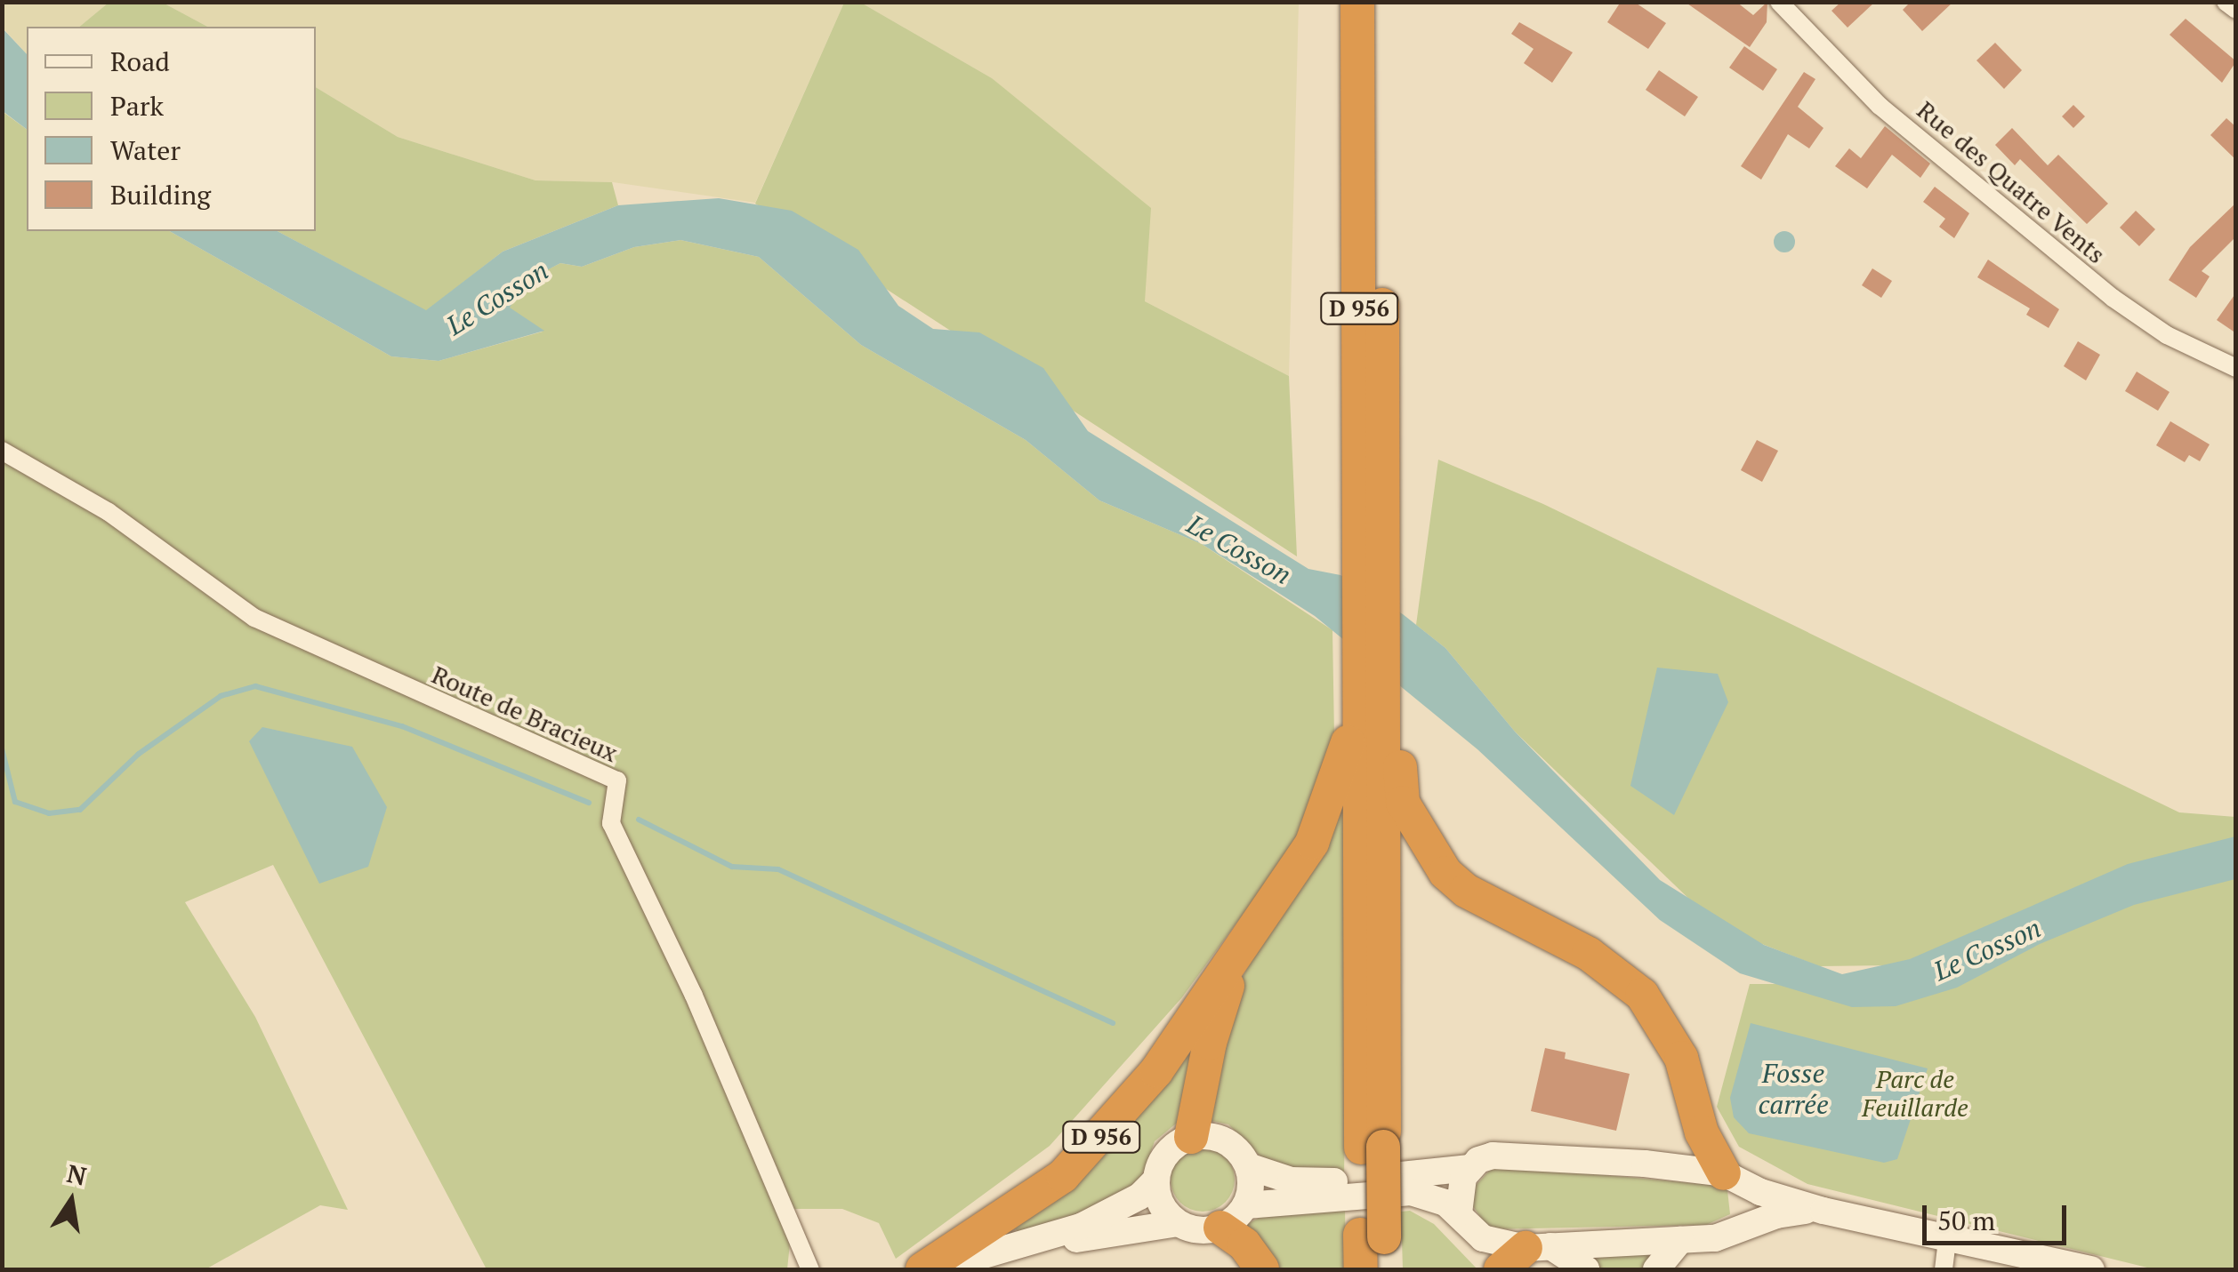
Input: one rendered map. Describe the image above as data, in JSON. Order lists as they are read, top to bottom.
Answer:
{
  "streets": {
    "highway": ["D 956"],
    "street": ["Rue des Quatre Vents", "Route de Bracieux"]
  },
  "water": ["Le Cosson", "Fosse carrée"],
  "parks": ["Parc de Feuillarde"],
  "legend": [
    "Road",
    "Park",
    "Water",
    "Building"
  ],
  "scale_bar": "50 m",
  "north": "top"
}
